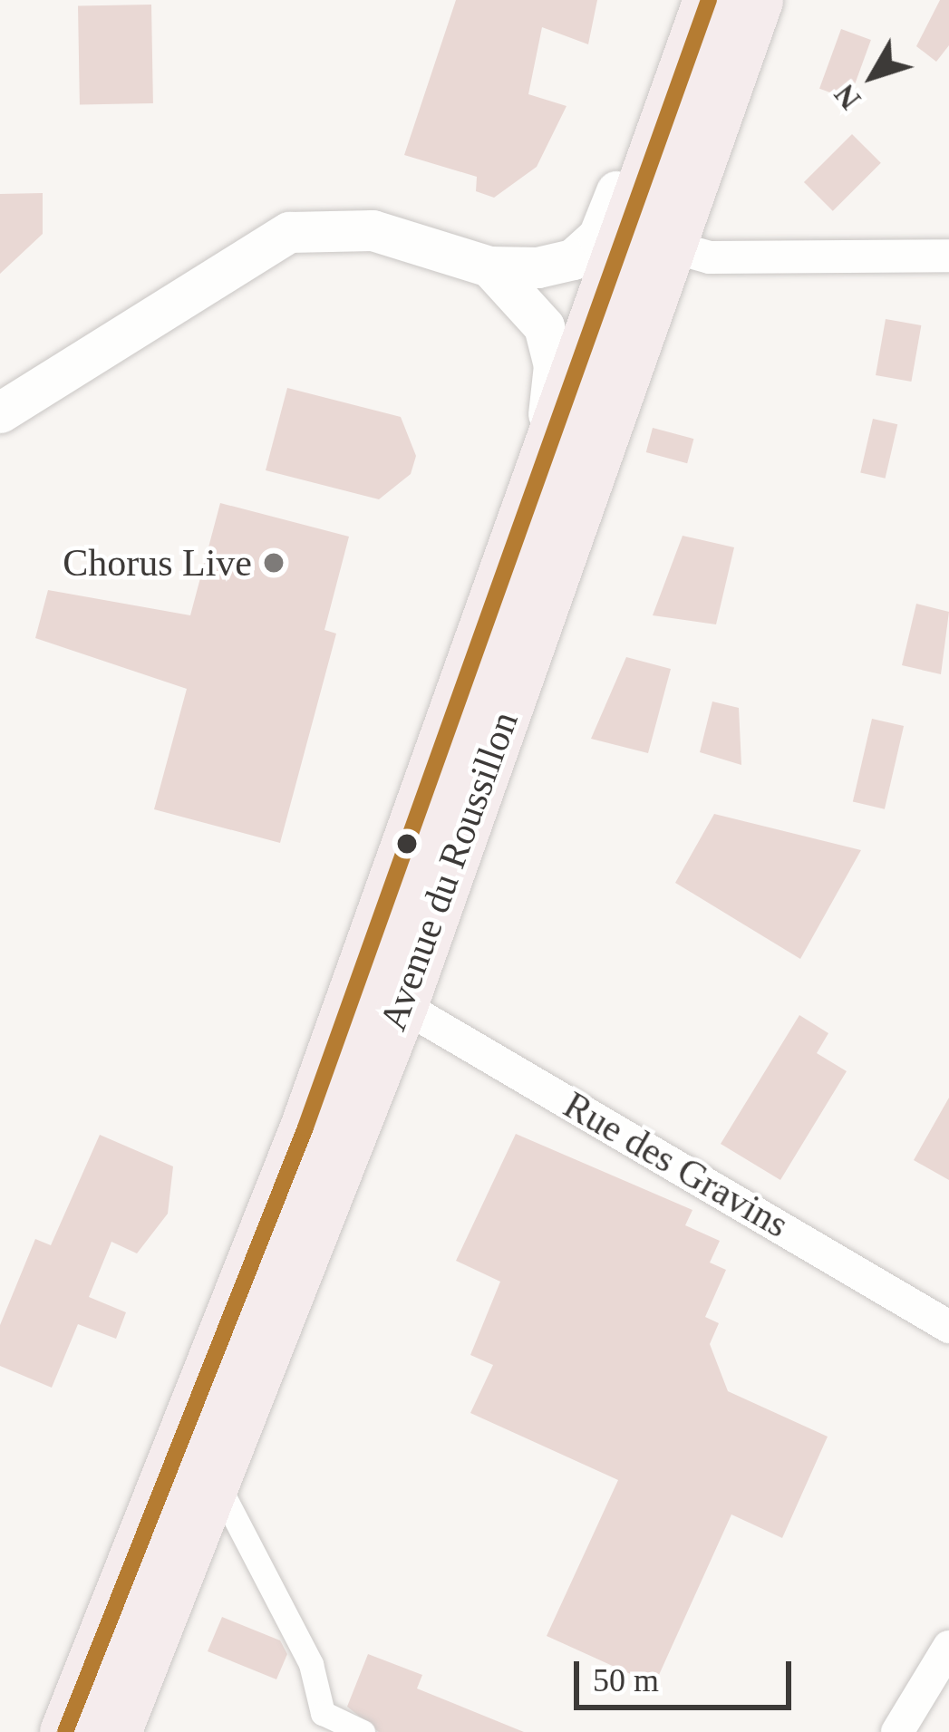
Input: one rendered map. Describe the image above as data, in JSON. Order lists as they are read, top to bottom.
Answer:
{
  "streets": {
    "main road": ["Avenue du Roussillon"],
    "street": ["Rue des Gravins"]
  },
  "crossings": [
    ["Avenue du Roussillon", "Rue des Gravins"]
  ],
  "places": ["Chorus Live"],
  "scale_bar": "50 m",
  "north": "bottom left"
}
